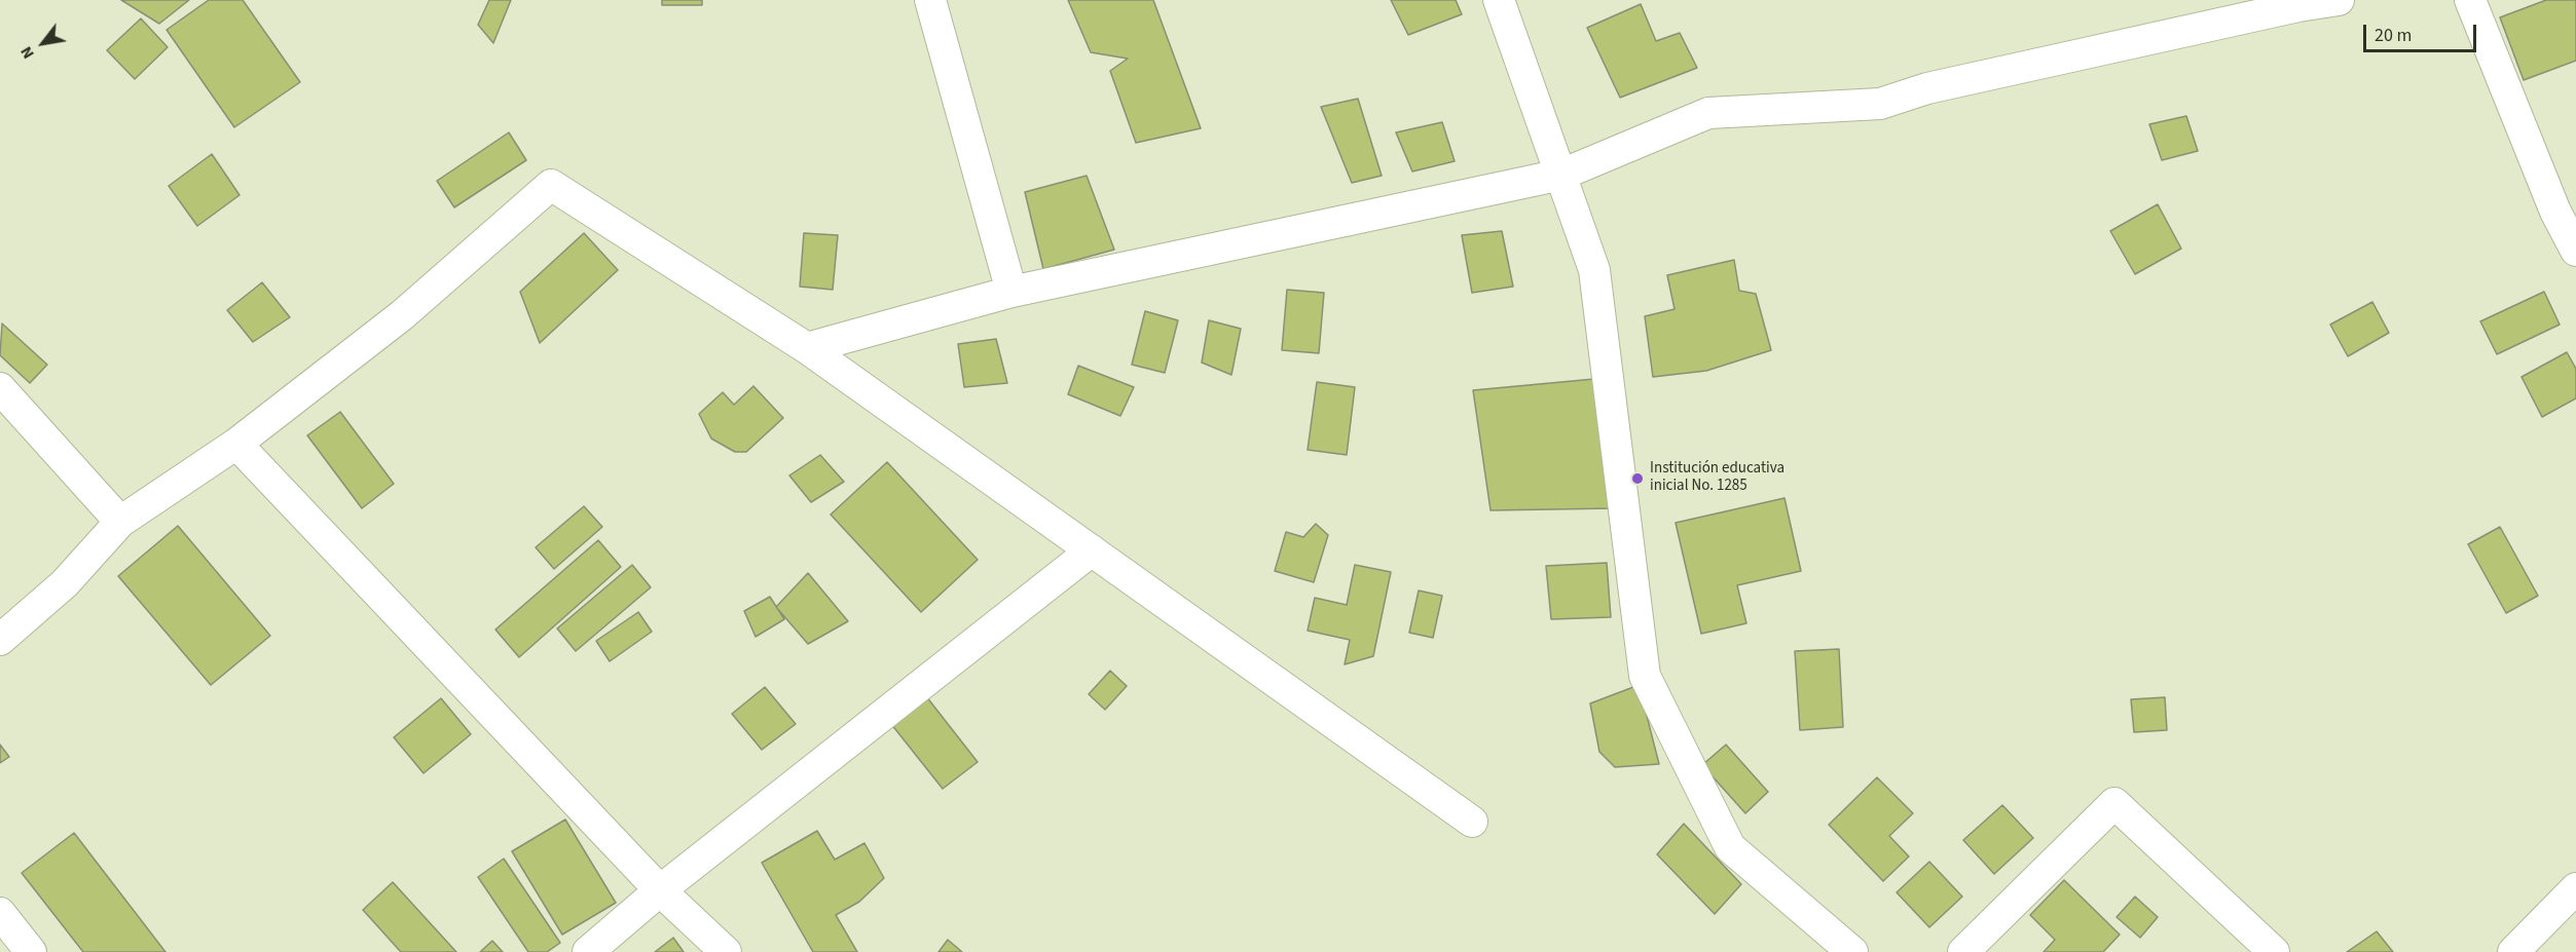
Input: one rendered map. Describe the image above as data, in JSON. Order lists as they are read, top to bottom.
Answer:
{
  "places": ["Institución educativa inicial No. 1285"],
  "scale_bar": "20 m",
  "north": "bottom left"
}
